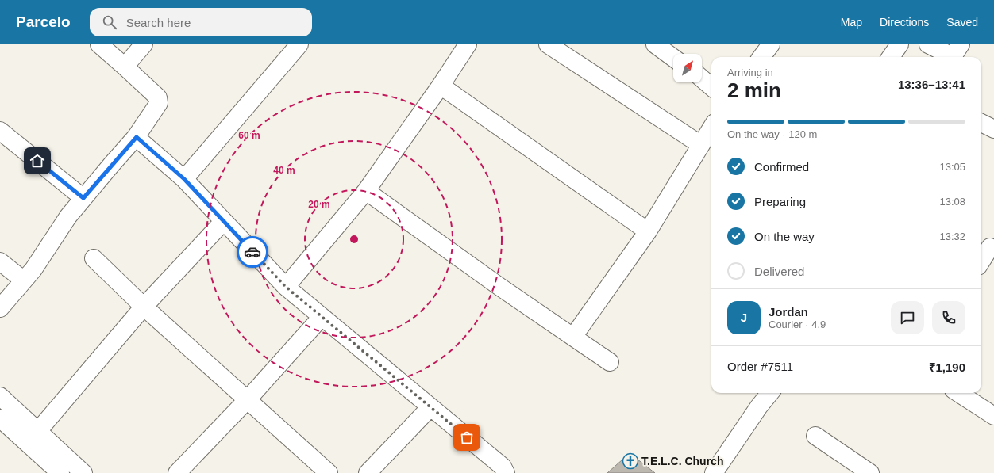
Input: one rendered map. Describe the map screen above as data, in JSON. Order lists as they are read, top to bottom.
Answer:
{
  "places": {
    "church": ["T.E.L.C. Church"]
  },
  "north": "top right",
  "page": {
    "header": "Parcelo",
    "search": "Search here",
    "nav": ["Map", "Directions", "Saved"],
    "heading": ["2 min", "Arriving in", "13:36–13:41"],
    "panel": [
      "Jordan",
      "Courier · 4.9",
      "Order #7511",
      "₹1,190"
    ],
    "bar": "On the way · 120 m",
    "list": [
      ["Confirmed", "13:05"],
      ["Preparing", "13:08"],
      ["On the way", "13:32"],
      "Delivered"
    ],
    "round": "J"
  },
  "rings": ["60 m", "40 m", "20 m"]
}
